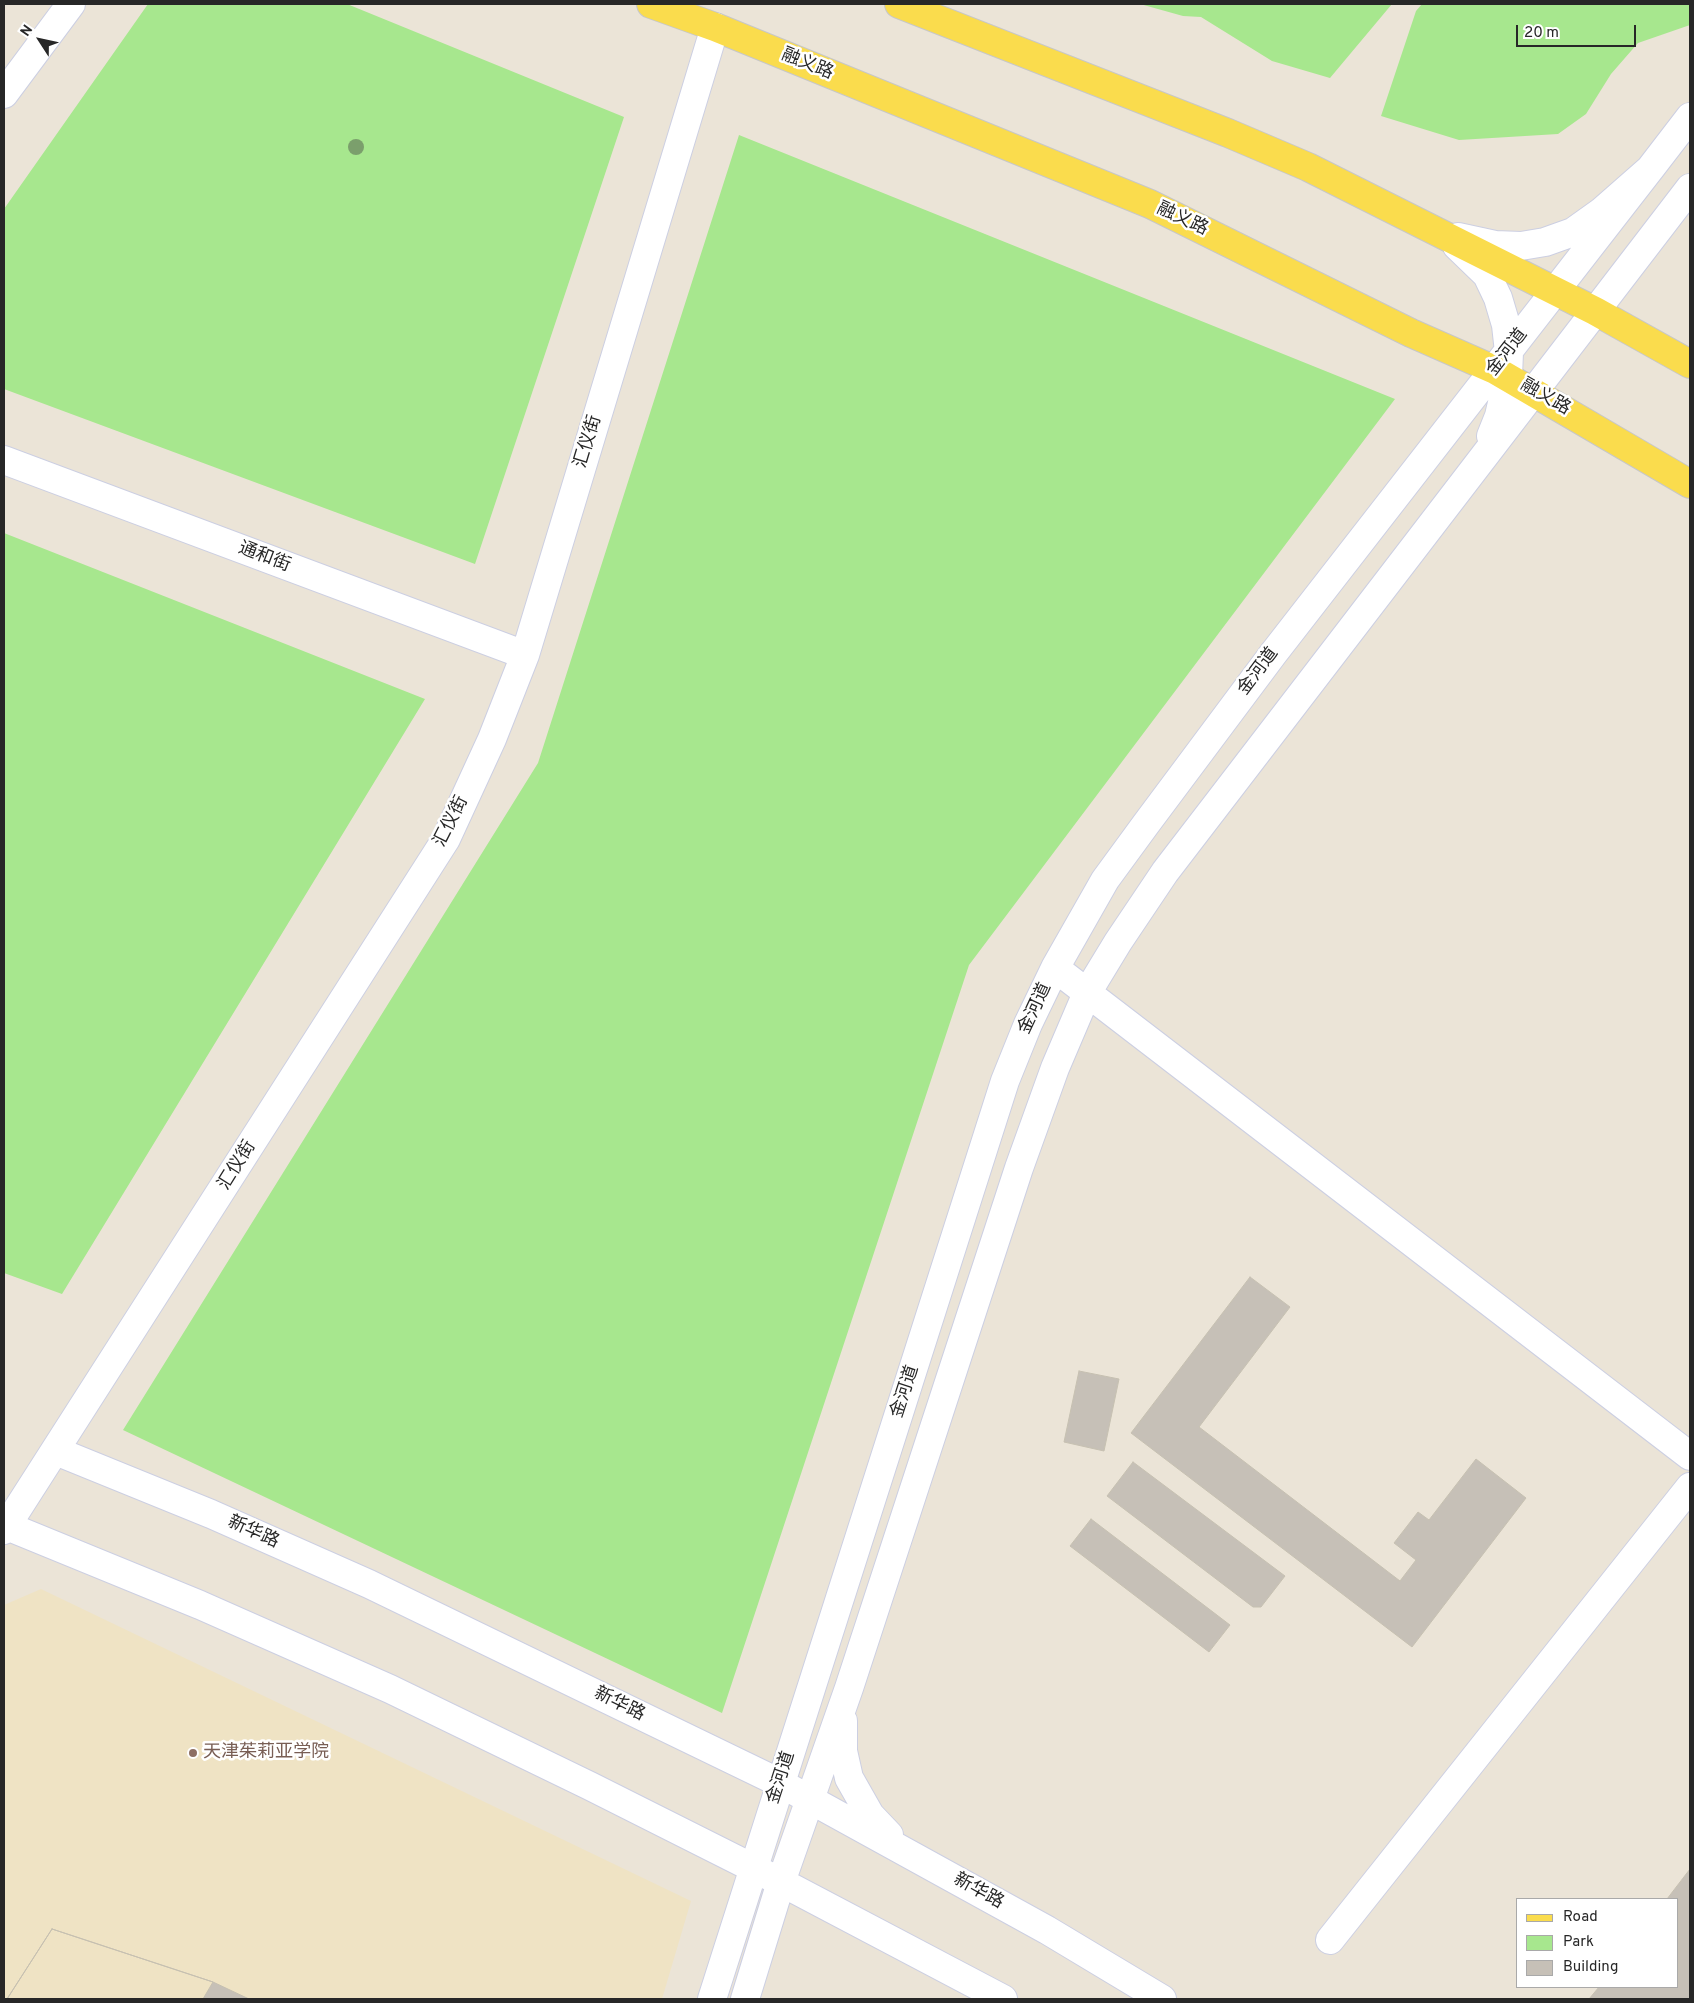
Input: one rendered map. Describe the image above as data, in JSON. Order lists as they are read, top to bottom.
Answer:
{
  "streets": {
    "main road": ["融义路"],
    "street": [
      "金河道",
      "汇仪街",
      "通和街",
      "新华路"
    ]
  },
  "crossings": [
    ["融义路", "金河道"],
    ["融义路", "汇仪街"],
    ["金河道", "新华路"],
    ["汇仪街", "通和街"],
    ["汇仪街", "新华路"]
  ],
  "places": ["天津茱莉亚学院"],
  "legend": ["Road", "Park", "Building"],
  "scale_bar": "20 m",
  "north": "top left"
}
